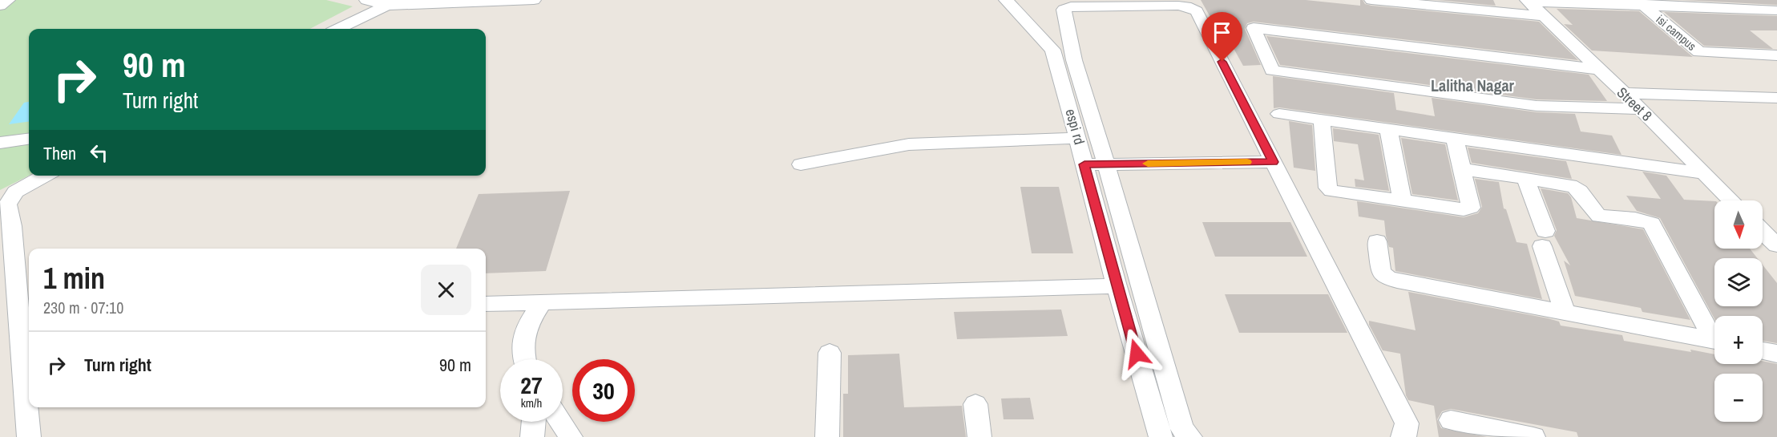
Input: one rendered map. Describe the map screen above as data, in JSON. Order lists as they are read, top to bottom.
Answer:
{
  "streets": {
    "street": ["isi campus", "Street 8", "espi rd"]
  },
  "districts": ["Lalitha Nagar"],
  "north": "bottom",
  "page": {
    "turn": ["90 m", "Turn right"],
    "then": "Then",
    "map_buttons": ["+", "−"],
    "heading": ["1 min", "230 m · 07:10"],
    "list": [
      {
        "name": "Turn right",
        "value": "90 m"
      }
    ],
    "speed": "27 km/h",
    "limit": "30"
  }
}
